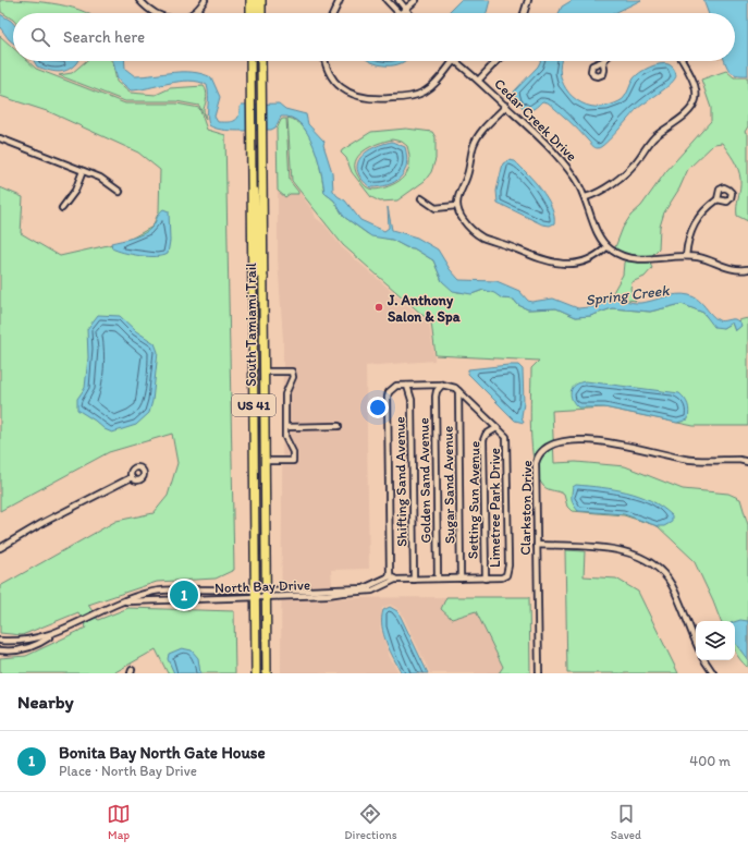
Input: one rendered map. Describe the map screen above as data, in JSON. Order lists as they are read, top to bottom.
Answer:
{
  "streets": {
    "main road": ["South Tamiami Trail", "US 41"],
    "street": [
      "Cedar Creek Drive",
      "Golden Sand Avenue",
      "Shifting Sand Avenue",
      "Sugar Sand Avenue",
      "Setting Sun Avenue",
      "Limetree Park Drive",
      "Clarkston Drive",
      "North Bay Drive"
    ]
  },
  "crossings": [
    ["South Tamiami Trail", "North Bay Drive"],
    ["Golden Sand Avenue", "Limetree Park Drive"],
    ["Shifting Sand Avenue", "Limetree Park Drive"],
    ["Sugar Sand Avenue", "Limetree Park Drive"],
    ["Setting Sun Avenue", "Limetree Park Drive"],
    ["Limetree Park Drive", "North Bay Drive"]
  ],
  "water": ["Spring Creek"],
  "places": ["J. Anthony Salon & Spa"],
  "page": {
    "search": "Search here",
    "pins": "1",
    "heading": "Nearby",
    "list": [
      {
        "mark": "1",
        "name": "Bonita Bay North Gate House",
        "note": "Place · North Bay Drive",
        "value": "400 m"
      }
    ],
    "nav": ["Map", "Directions", "Saved"]
  }
}
